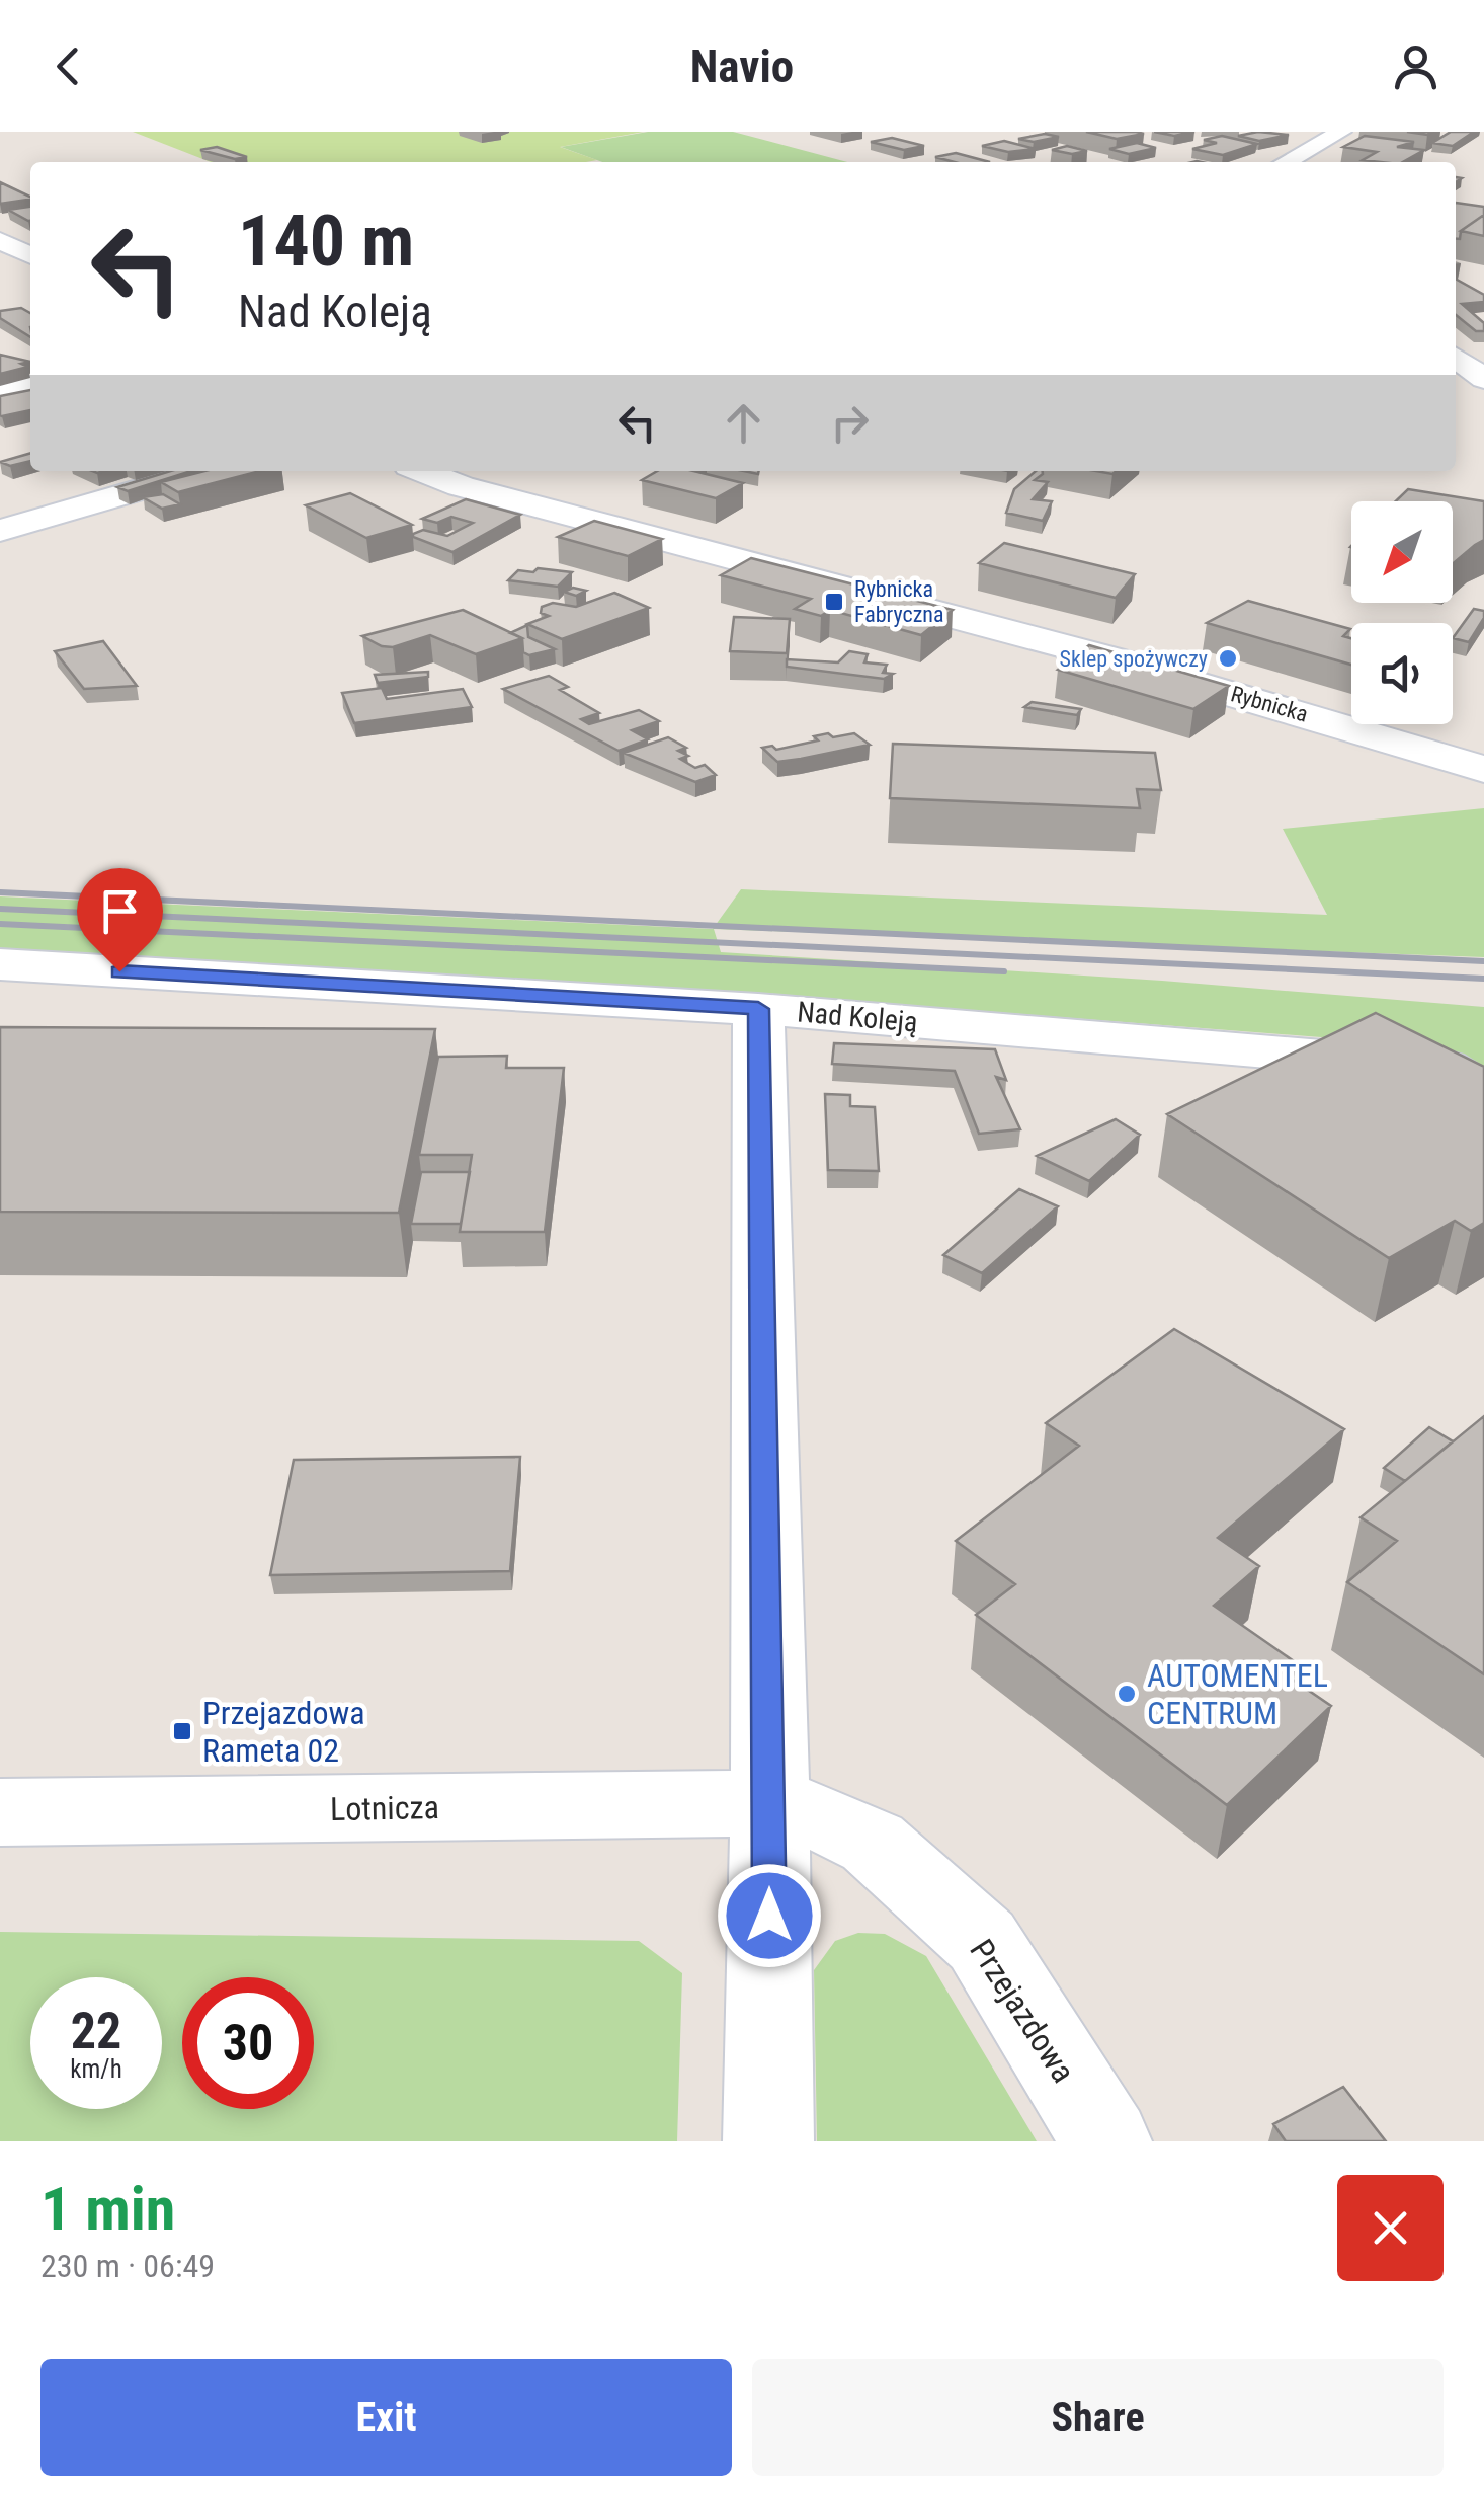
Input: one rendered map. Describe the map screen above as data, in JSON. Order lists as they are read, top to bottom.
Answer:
{
  "streets": {
    "street": [
      "Rybnicka",
      "Nad Koleją",
      "Lotnicza",
      "Przejazdowa"
    ]
  },
  "crossings": [
    ["Lotnicza", "Przejazdowa"]
  ],
  "places": {
    "transit": ["Rybnicka Fabryczna", "Przejazdowa Rameta 02"],
    "other": ["Sklep spożywczy", "AUTOMENTEL CENTRUM"]
  },
  "north": "bottom left",
  "page": {
    "header": "Navio",
    "turn": ["140 m", "Nad Koleją"],
    "speed": "22 km/h",
    "limit": "30",
    "heading": ["1 min", "230 m · 06:49"],
    "buttons": ["Exit", "Share"]
  }
}
